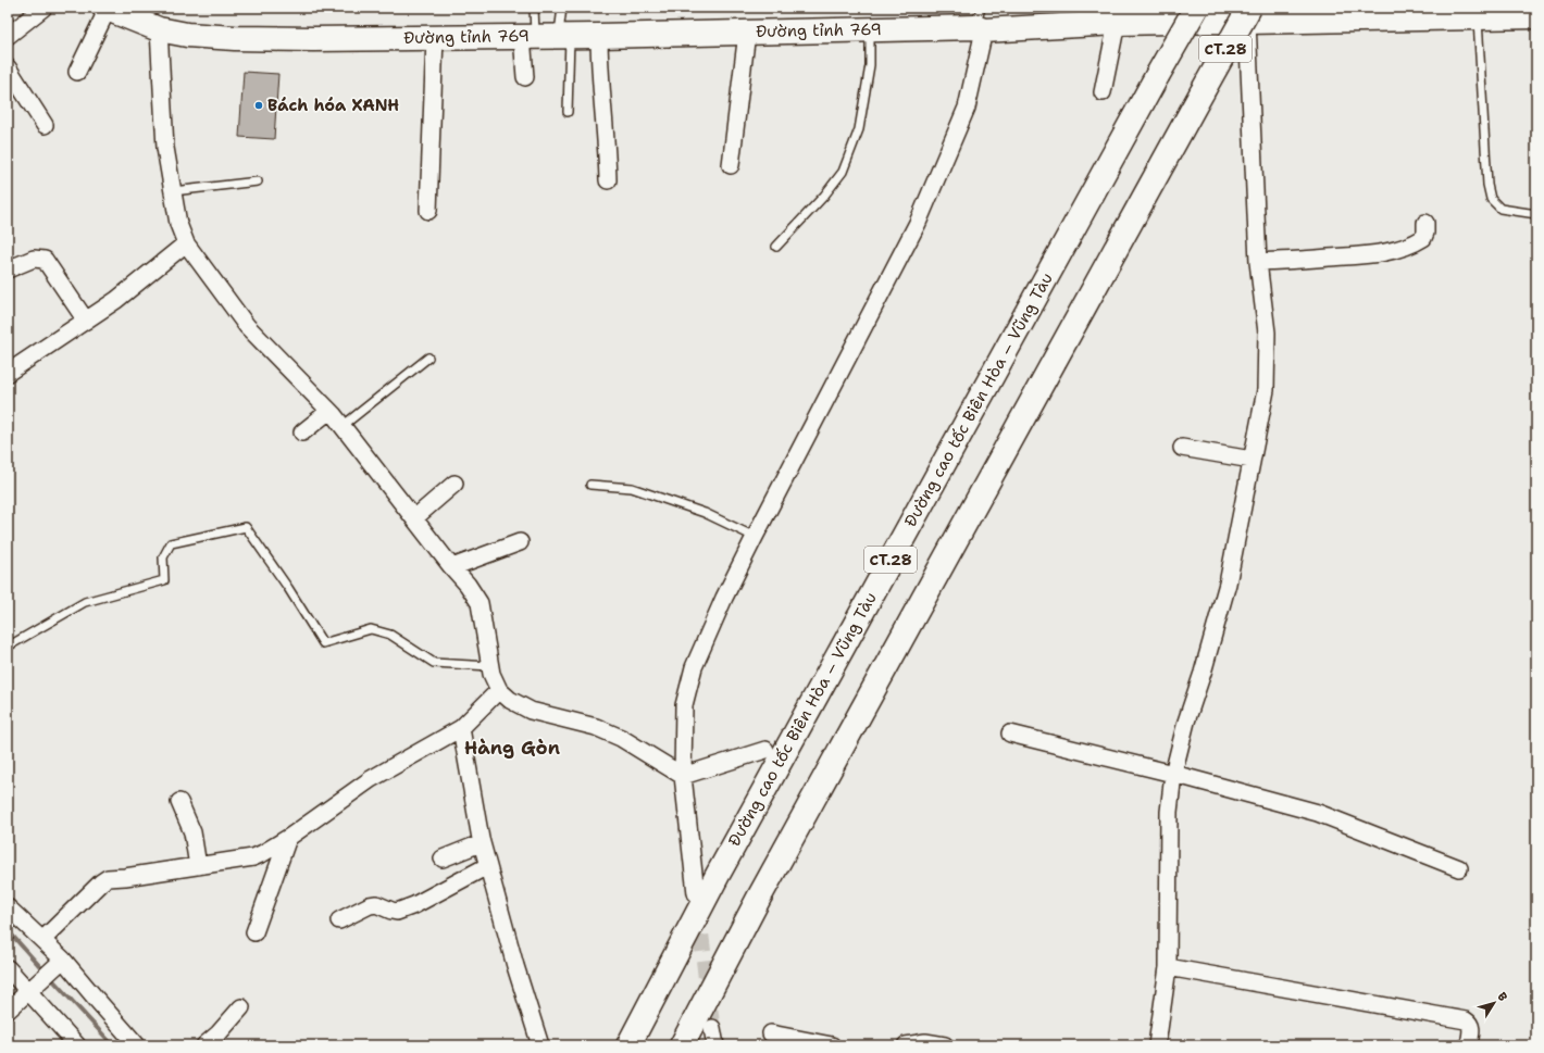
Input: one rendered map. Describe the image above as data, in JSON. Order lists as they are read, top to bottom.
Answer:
{
  "streets": {
    "main road": ["Đường tỉnh 769", "CT.28", "Đường cao tốc Biên Hòa – Vũng Tàu"]
  },
  "crossings": [
    ["Đường tỉnh 769", "CT.28"]
  ],
  "districts": ["Hàng Gòn"],
  "places": ["Bách hóa XANH"],
  "north": "top right"
}
